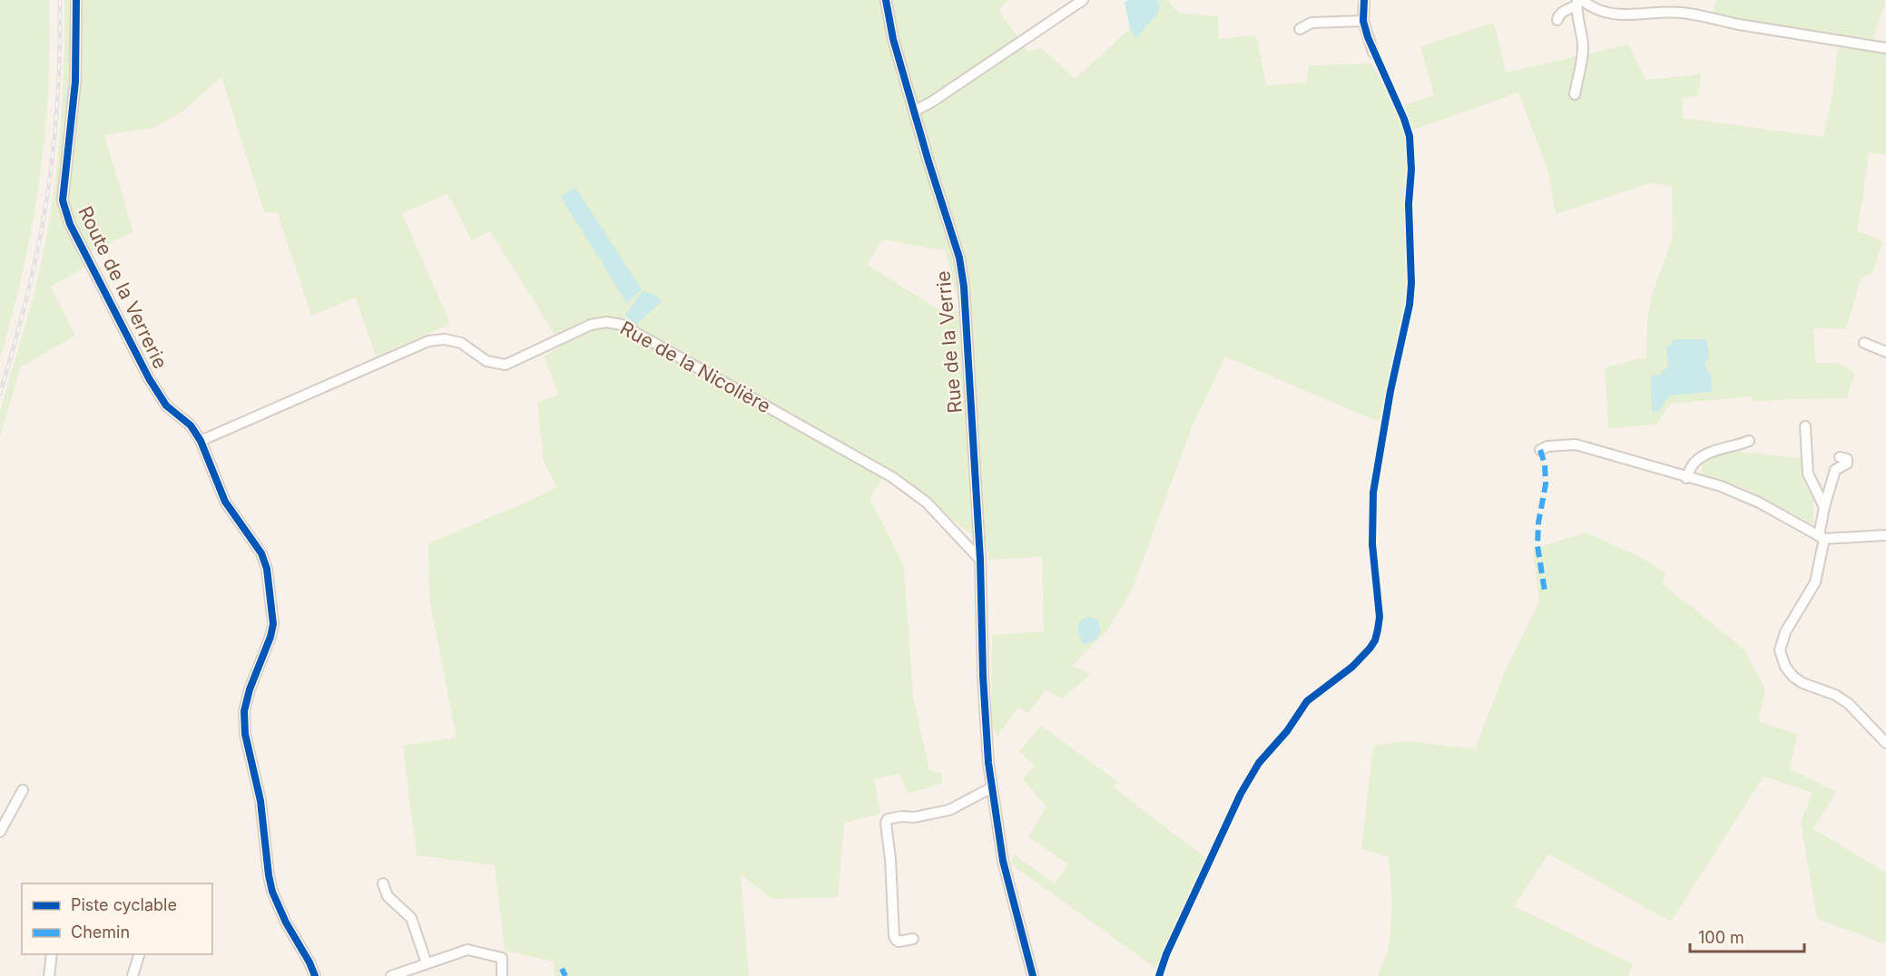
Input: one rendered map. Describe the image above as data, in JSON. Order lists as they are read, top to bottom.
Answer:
{
  "streets": {
    "street": ["Route de la Verrerie", "Rue de la Verrie", "Rue de la Nicolière"]
  },
  "crossings": [
    ["Route de la Verrerie", "Rue de la Nicolière"],
    ["Rue de la Verrie", "Rue de la Nicolière"]
  ],
  "legend": ["Piste cyclable", "Chemin"],
  "scale_bar": "100 m"
}
